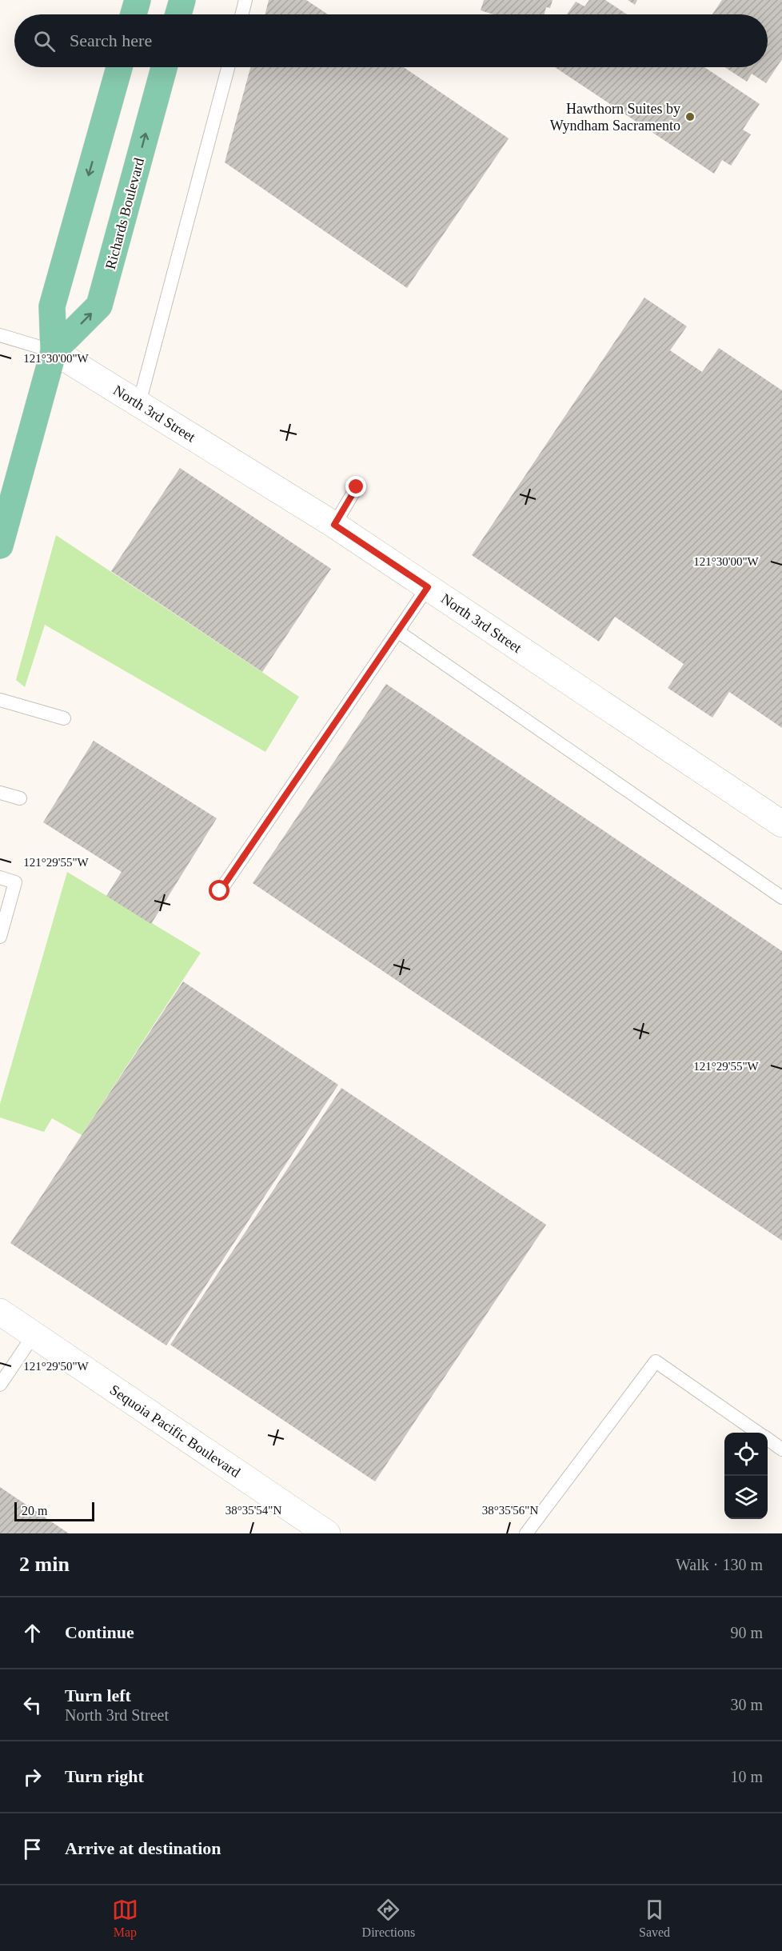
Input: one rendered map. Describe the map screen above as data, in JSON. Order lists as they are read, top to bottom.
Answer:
{
  "streets": {
    "main road": ["Richards Boulevard"],
    "street": ["North 3rd Street", "Sequoia Pacific Boulevard"]
  },
  "crossings": [
    ["Richards Boulevard", "North 3rd Street"]
  ],
  "places": ["Hawthorn Suites by Wyndham Sacramento"],
  "scale_bar": "20 m",
  "page": {
    "search": "Search here",
    "scale": "20 m",
    "heading": ["2 min", "Walk · 130 m"],
    "list": [
      ["Continue", "90 m"],
      ["Turn left", "North 3rd Street", "30 m"],
      ["Turn right", "10 m"],
      "Arrive at destination"
    ],
    "nav": ["Map", "Directions", "Saved"]
  },
  "coordinates": [
    "121°30'00\"W",
    "121°29'55\"W",
    "121°29'50\"W",
    "38°35'54\"N",
    "38°35'56\"N"
  ]
}
